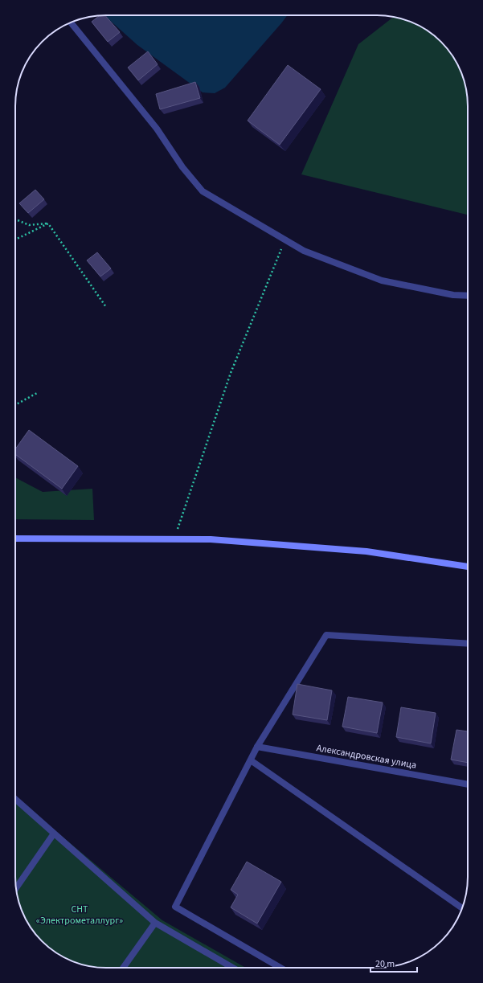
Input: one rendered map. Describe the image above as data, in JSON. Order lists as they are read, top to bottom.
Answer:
{
  "streets": {
    "street": ["Александровская улица"]
  },
  "parks": ["СНТ «Электрометаллург»"],
  "scale_bar": "20 m"
}
